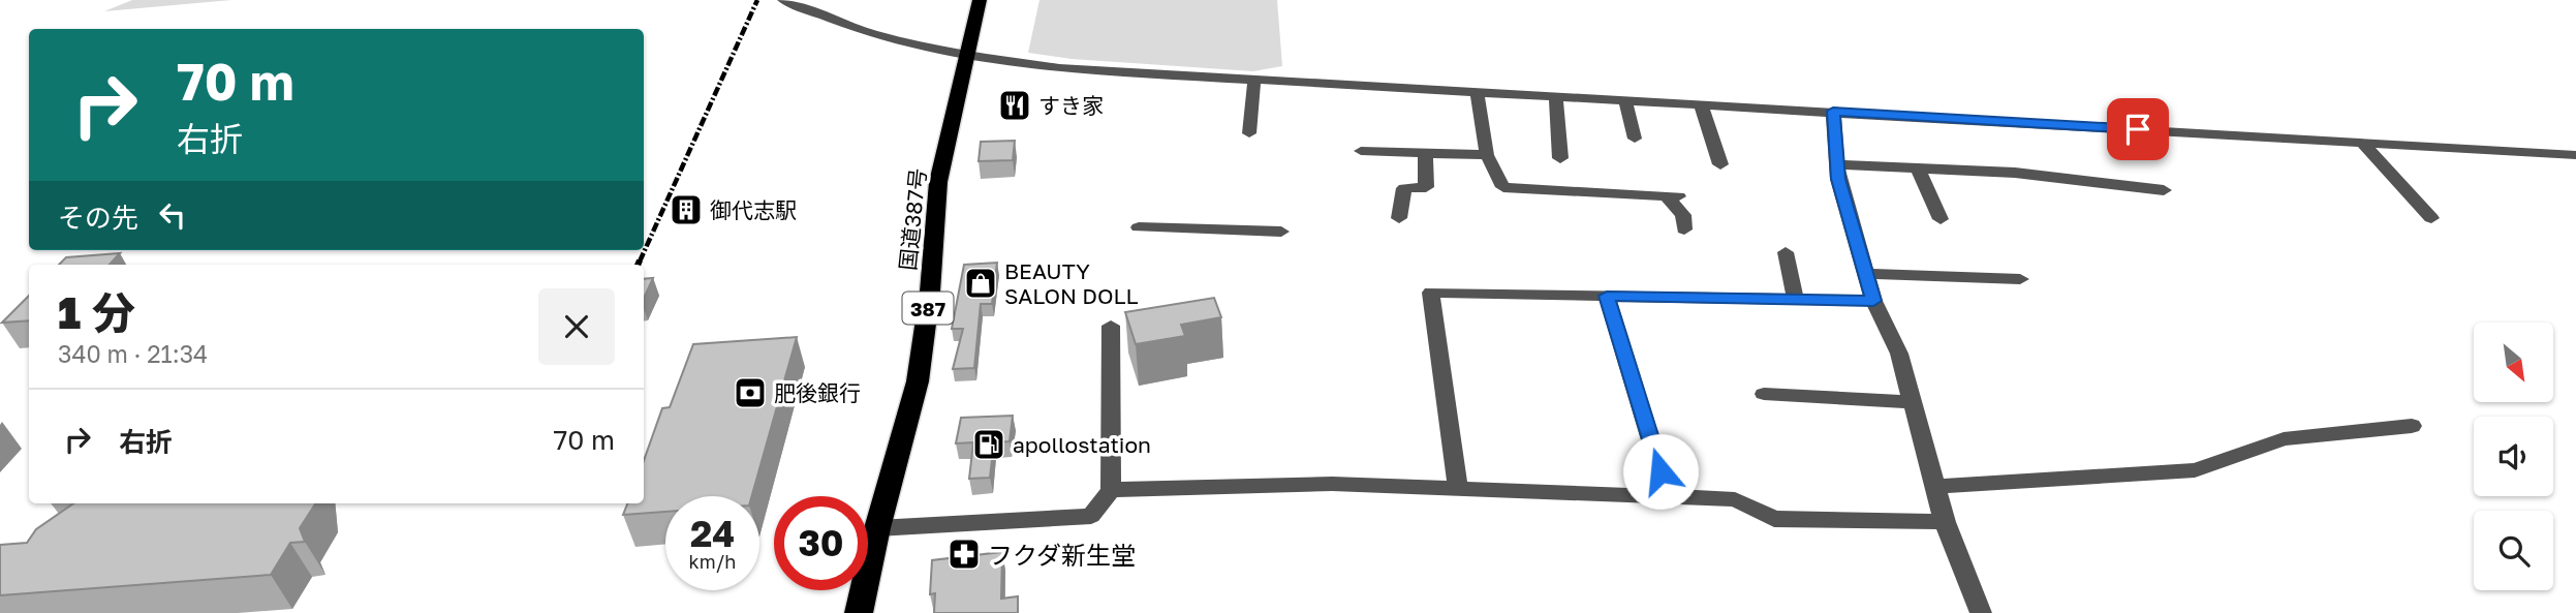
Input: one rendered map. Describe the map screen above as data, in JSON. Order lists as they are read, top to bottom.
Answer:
{
  "streets": {
    "highway": ["国道387号", "387"]
  },
  "places": {
    "restaurant": ["すき家"],
    "building": ["御代志駅"],
    "shop": ["BEAUTY SALON DOLL"],
    "bank": ["肥後銀行"],
    "fuel station": ["apollostation"],
    "pharmacy": ["フクダ新生堂"]
  },
  "north": "bottom right",
  "page": {
    "turn": ["70 m", "右折"],
    "then": "その先",
    "heading": ["1 分", "340 m · 21:34"],
    "list": [
      {
        "name": "右折",
        "value": "70 m"
      }
    ],
    "speed": "24 km/h",
    "limit": "30"
  }
}
